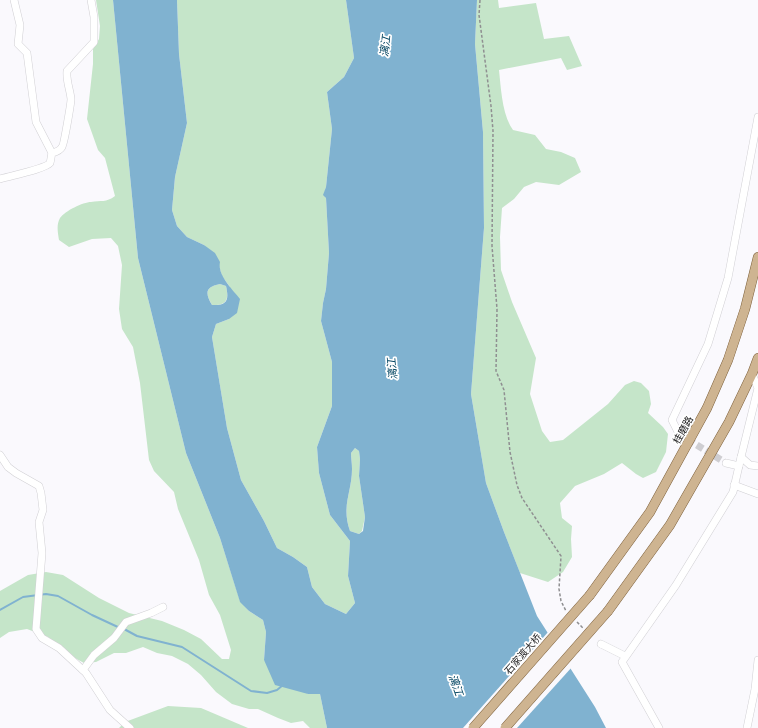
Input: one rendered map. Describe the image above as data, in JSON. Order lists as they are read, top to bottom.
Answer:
{
  "streets": {
    "main road": ["桂磨路", "石家渡大桥"]
  },
  "crossings": [
    ["桂磨路", "石家渡大桥"]
  ],
  "water": ["漓江"]
}
